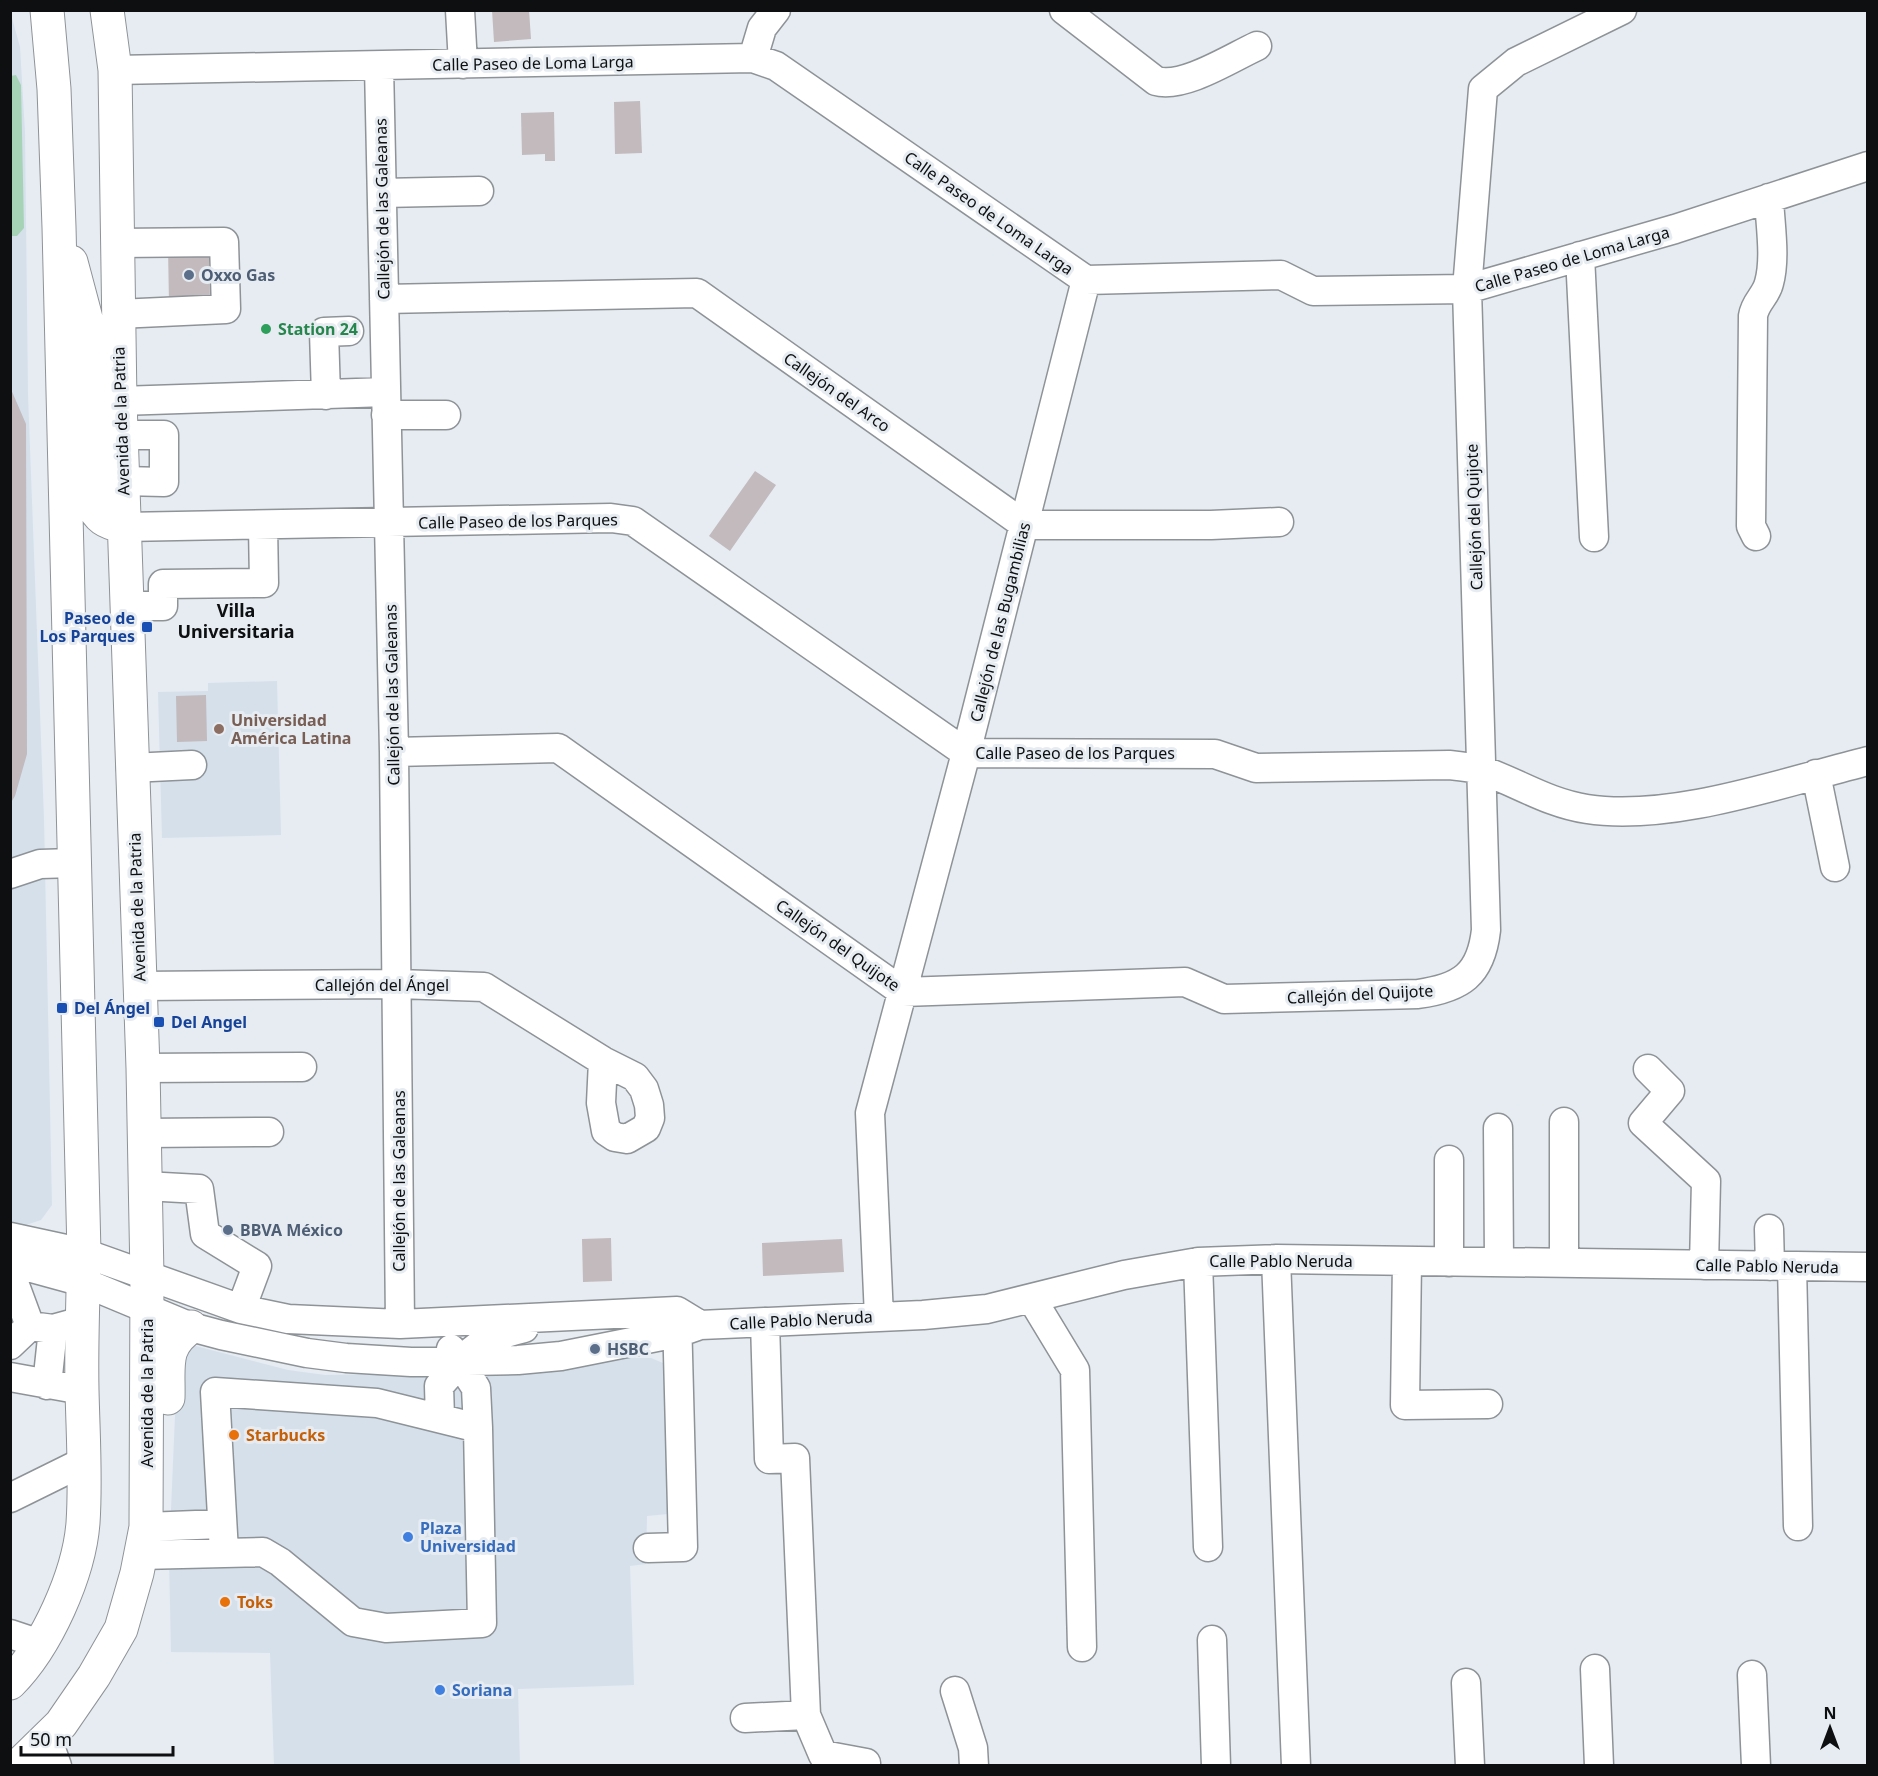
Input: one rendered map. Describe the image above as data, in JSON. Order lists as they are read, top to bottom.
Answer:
{
  "streets": {
    "main road": ["Avenida de la Patria"],
    "street": [
      "Calle Paseo de Loma Larga",
      "Callejón de las Galeanas",
      "Callejón del Arco",
      "Callejón del Quijote",
      "Calle Paseo de los Parques",
      "Callejón de las Bugambilias",
      "Callejón del Ángel",
      "Calle Pablo Neruda"
    ]
  },
  "crossings": [
    ["Calle Paseo de Loma Larga", "Callejón de las Galeanas"],
    ["Calle Paseo de Loma Larga", "Avenida de la Patria"],
    ["Calle Paseo de Loma Larga", "Callejón del Quijote"],
    ["Calle Paseo de Loma Larga", "Callejón de las Bugambilias"],
    ["Callejón de las Galeanas", "Callejón del Arco"],
    ["Callejón de las Galeanas", "Callejón del Quijote"],
    ["Callejón de las Galeanas", "Calle Paseo de los Parques"],
    ["Callejón de las Galeanas", "Callejón del Ángel"],
    ["Callejón de las Galeanas", "Calle Pablo Neruda"],
    ["Callejón del Arco", "Callejón de las Bugambilias"],
    ["Avenida de la Patria", "Calle Paseo de los Parques"],
    ["Avenida de la Patria", "Callejón del Ángel"],
    ["Avenida de la Patria", "Calle Pablo Neruda"],
    ["Callejón del Quijote", "Calle Paseo de los Parques"],
    ["Callejón del Quijote", "Callejón de las Bugambilias"],
    ["Calle Paseo de los Parques", "Callejón de las Bugambilias"],
    ["Callejón de las Bugambilias", "Calle Pablo Neruda"]
  ],
  "districts": ["Villa Universitaria"],
  "places": {
    "other": [
      "Oxxo Gas",
      "Station 24",
      "Universidad América Latina",
      "BBVA México",
      "HSBC",
      "Starbucks",
      "Plaza Universidad",
      "Toks",
      "Soriana"
    ],
    "transit": ["Paseo de Los Parques", "Del Ángel", "Del Angel"]
  },
  "scale_bar": "50 m",
  "north": "top"
}
